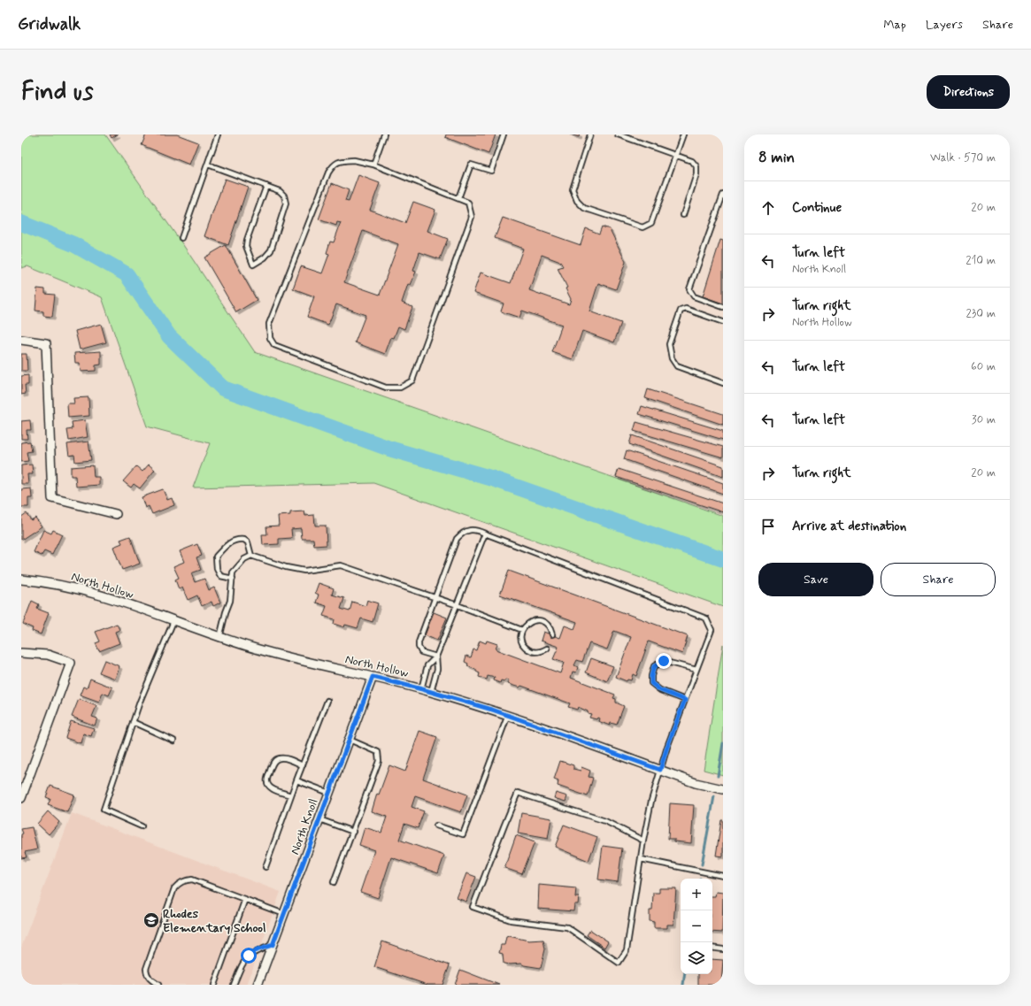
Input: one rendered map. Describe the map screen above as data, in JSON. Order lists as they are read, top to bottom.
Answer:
{
  "streets": {
    "street": ["North Hollow", "North Knoll"]
  },
  "crossings": [
    ["North Hollow", "North Knoll"]
  ],
  "places": {
    "school or university": ["Rhodes Elementary School"]
  },
  "page": {
    "header": "Gridwalk",
    "nav": ["Map", "Layers", "Share"],
    "buttons": [
      "Directions",
      ["Save", "Share"]
    ],
    "title": "Find us",
    "heading": ["8 min", "Walk · 570 m"],
    "list": [
      ["Continue", "20 m"],
      ["Turn left", "North Knoll", "210 m"],
      ["Turn right", "North Hollow", "230 m"],
      ["Turn left", "60 m"],
      ["Turn left", "30 m"],
      ["Turn right", "20 m"],
      "Arrive at destination"
    ],
    "map_buttons": ["+", "−"]
  }
}
